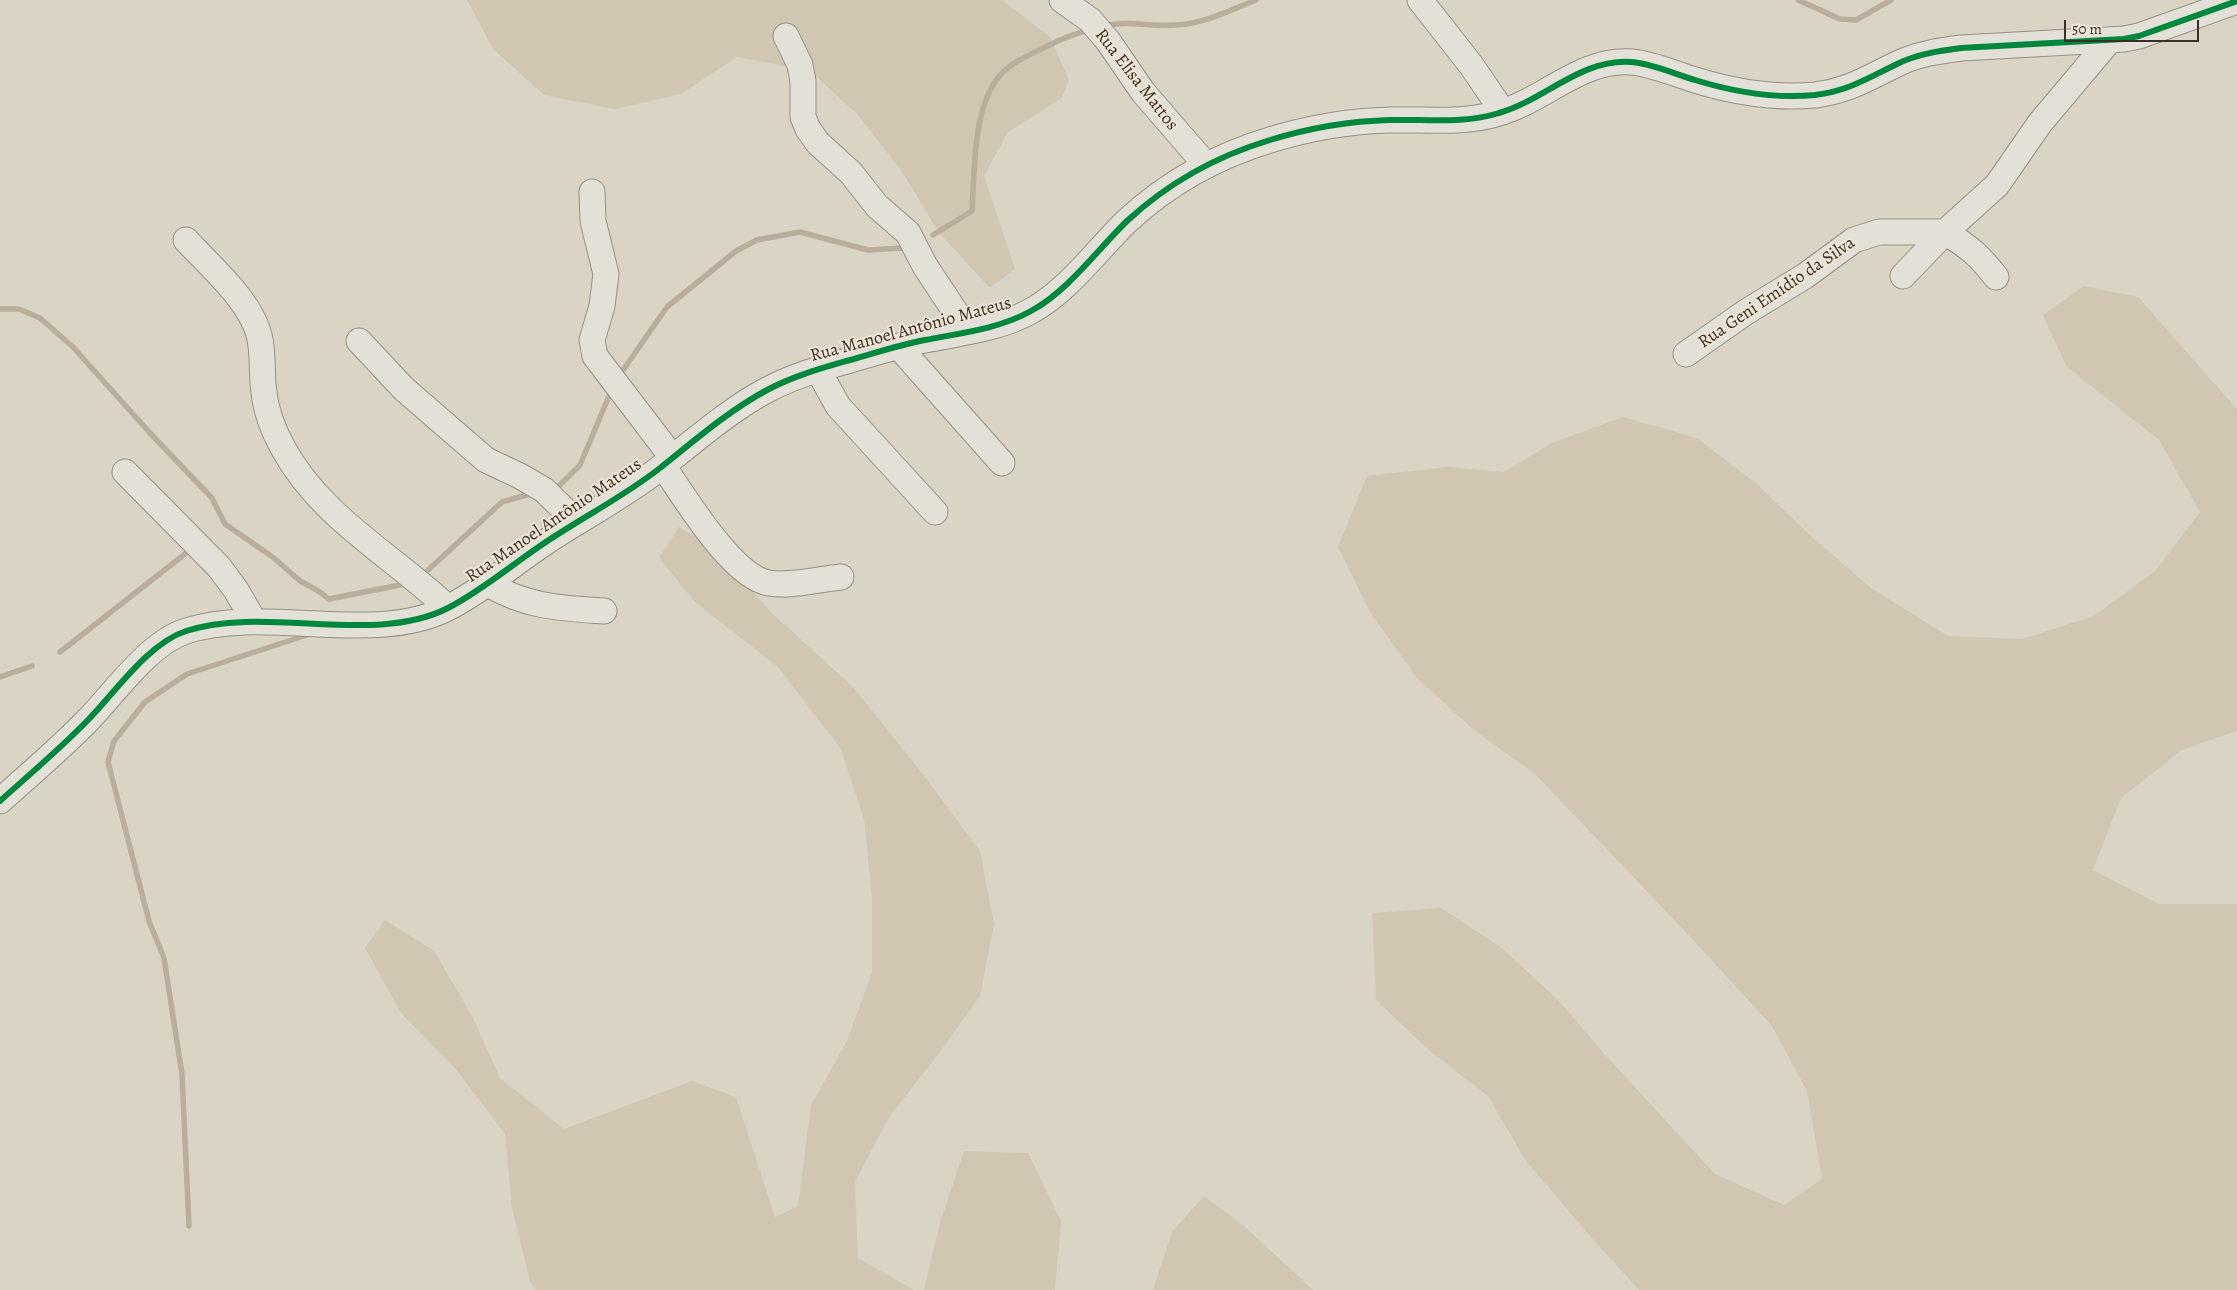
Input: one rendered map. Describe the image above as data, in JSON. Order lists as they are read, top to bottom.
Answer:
{
  "streets": {
    "street": ["Rua Elisa Mattos", "Rua Geni Emídio da Silva", "Rua Manoel Antônio Mateus"]
  },
  "crossings": [
    ["Rua Elisa Mattos", "Rua Manoel Antônio Mateus"]
  ],
  "scale_bar": "50 m"
}
